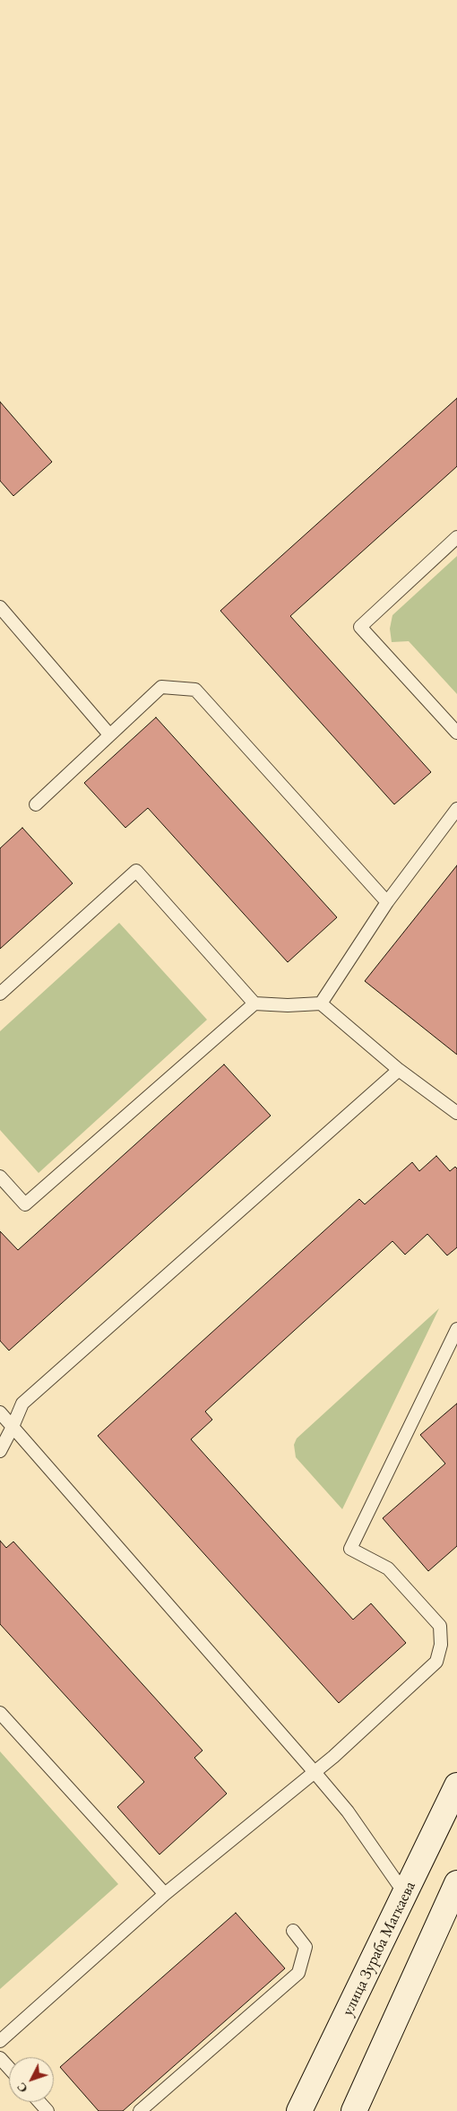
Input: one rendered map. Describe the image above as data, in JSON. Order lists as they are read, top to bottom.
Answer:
{
  "streets": {
    "main road": ["улица Зураба Магкаева"]
  },
  "north": "bottom left"
}
